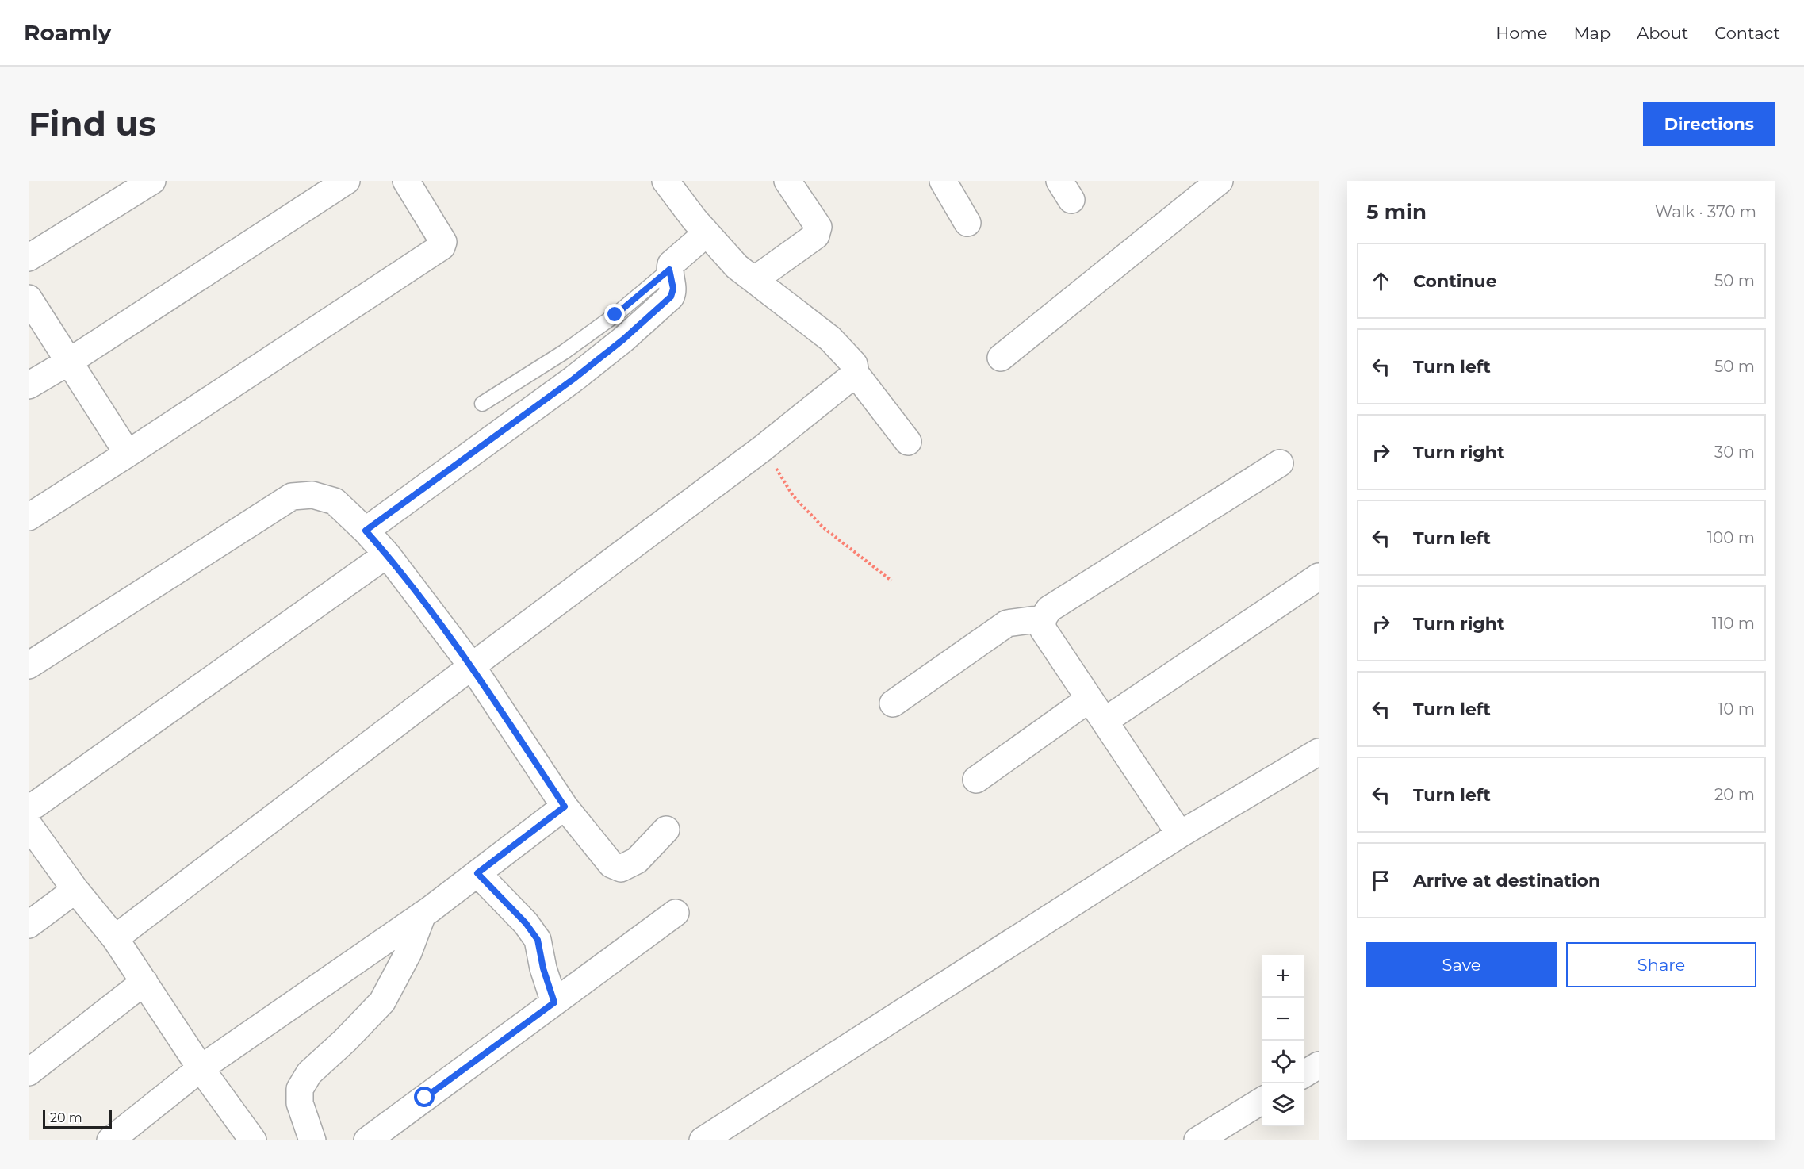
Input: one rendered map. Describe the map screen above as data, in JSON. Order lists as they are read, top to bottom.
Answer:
{
  "scale_bar": "20 m",
  "page": {
    "header": "Roamly",
    "nav": [
      "Home",
      "Map",
      "About",
      "Contact"
    ],
    "buttons": [
      "Directions",
      ["Save", "Share"]
    ],
    "title": "Find us",
    "heading": ["5 min", "Walk · 370 m"],
    "list": [
      ["Continue", "50 m"],
      ["Turn left", "50 m"],
      ["Turn right", "30 m"],
      ["Turn left", "100 m"],
      ["Turn right", "110 m"],
      ["Turn left", "10 m"],
      ["Turn left", "20 m"],
      "Arrive at destination"
    ],
    "map_buttons": ["+", "−"],
    "scale": "20 m"
  }
}
